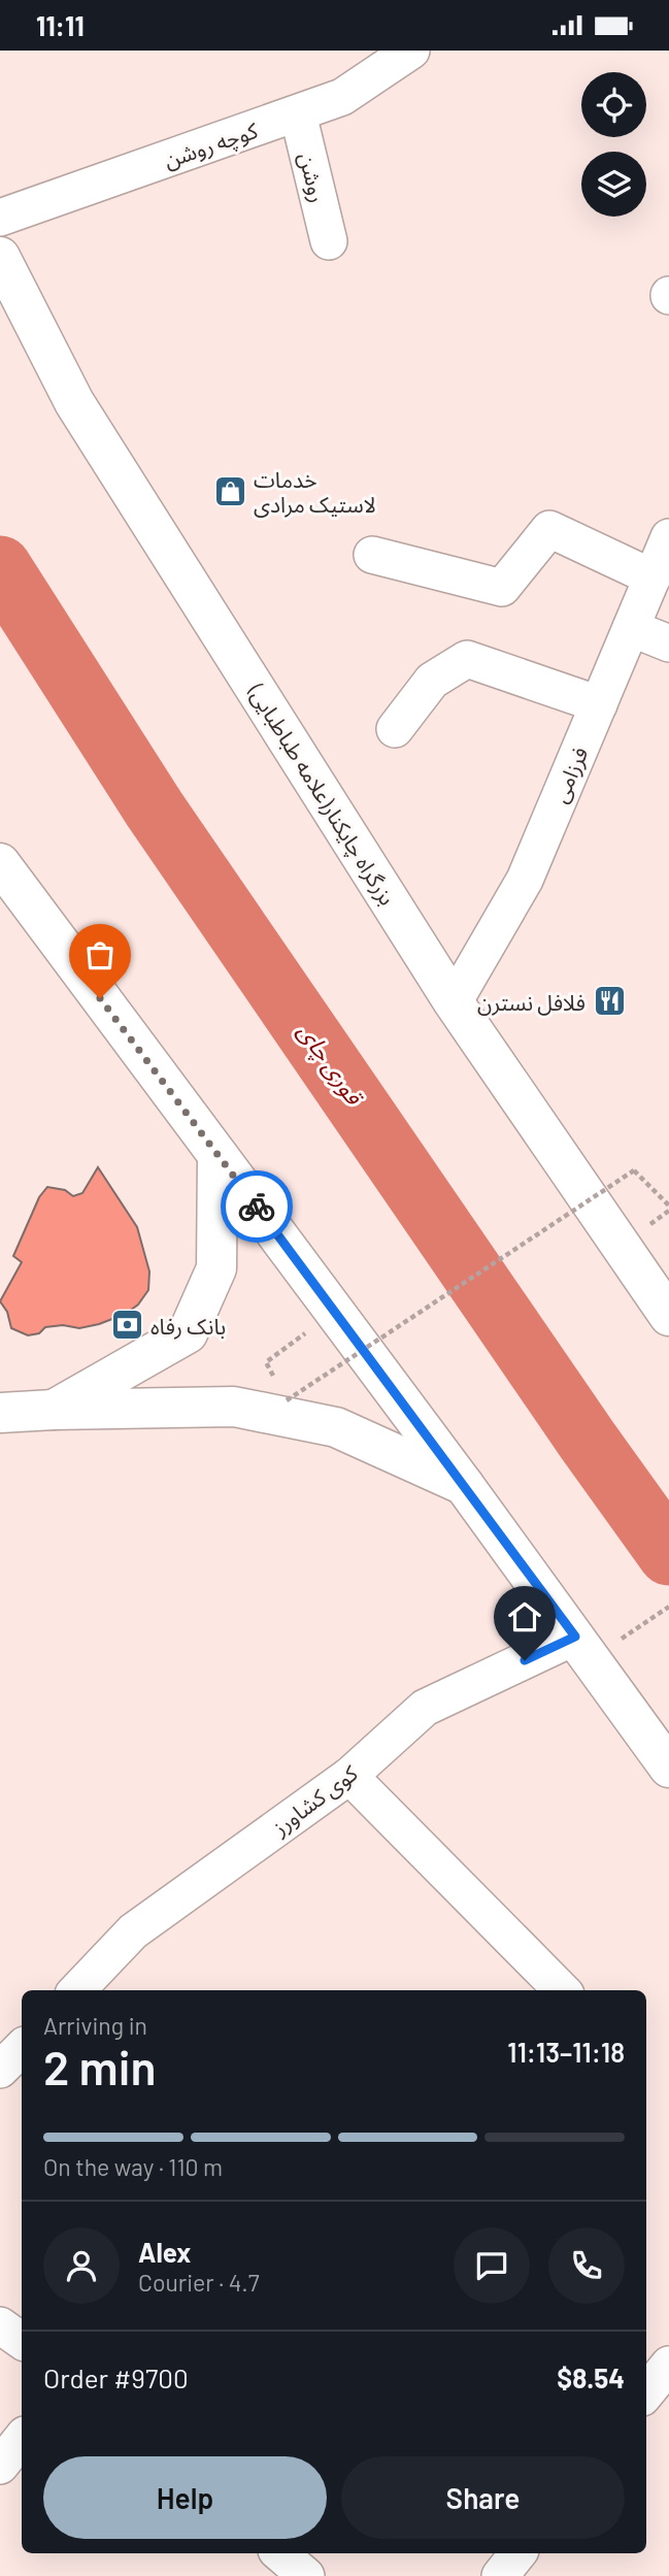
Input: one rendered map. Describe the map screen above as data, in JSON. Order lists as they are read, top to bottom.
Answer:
{
  "streets": {
    "main road": ["بزرگراه چایکنار(علامه طباطبایی)"],
    "street": [
      "کوچه روشن",
      "روشن",
      "فرزامی",
      "کوی کشاورز"
    ]
  },
  "crossings": [
    ["کوچه روشن", "روشن"],
    ["فرزامی", "بزرگراه چایکنار(علامه طباطبایی)"]
  ],
  "water": ["قوری چای"],
  "places": {
    "shop": ["خدمات لاستیک مرادی"],
    "restaurant": ["فلافل نسترن"],
    "bank": ["بانک رفاه"]
  },
  "page": {
    "status": "11:11",
    "heading": ["2 min", "Arriving in", "11:13–11:18"],
    "panel": [
      "Alex",
      "Courier · 4.7",
      "Order #9700",
      "$8.54"
    ],
    "bar": "On the way · 110 m",
    "buttons": ["Help", "Share"]
  }
}
